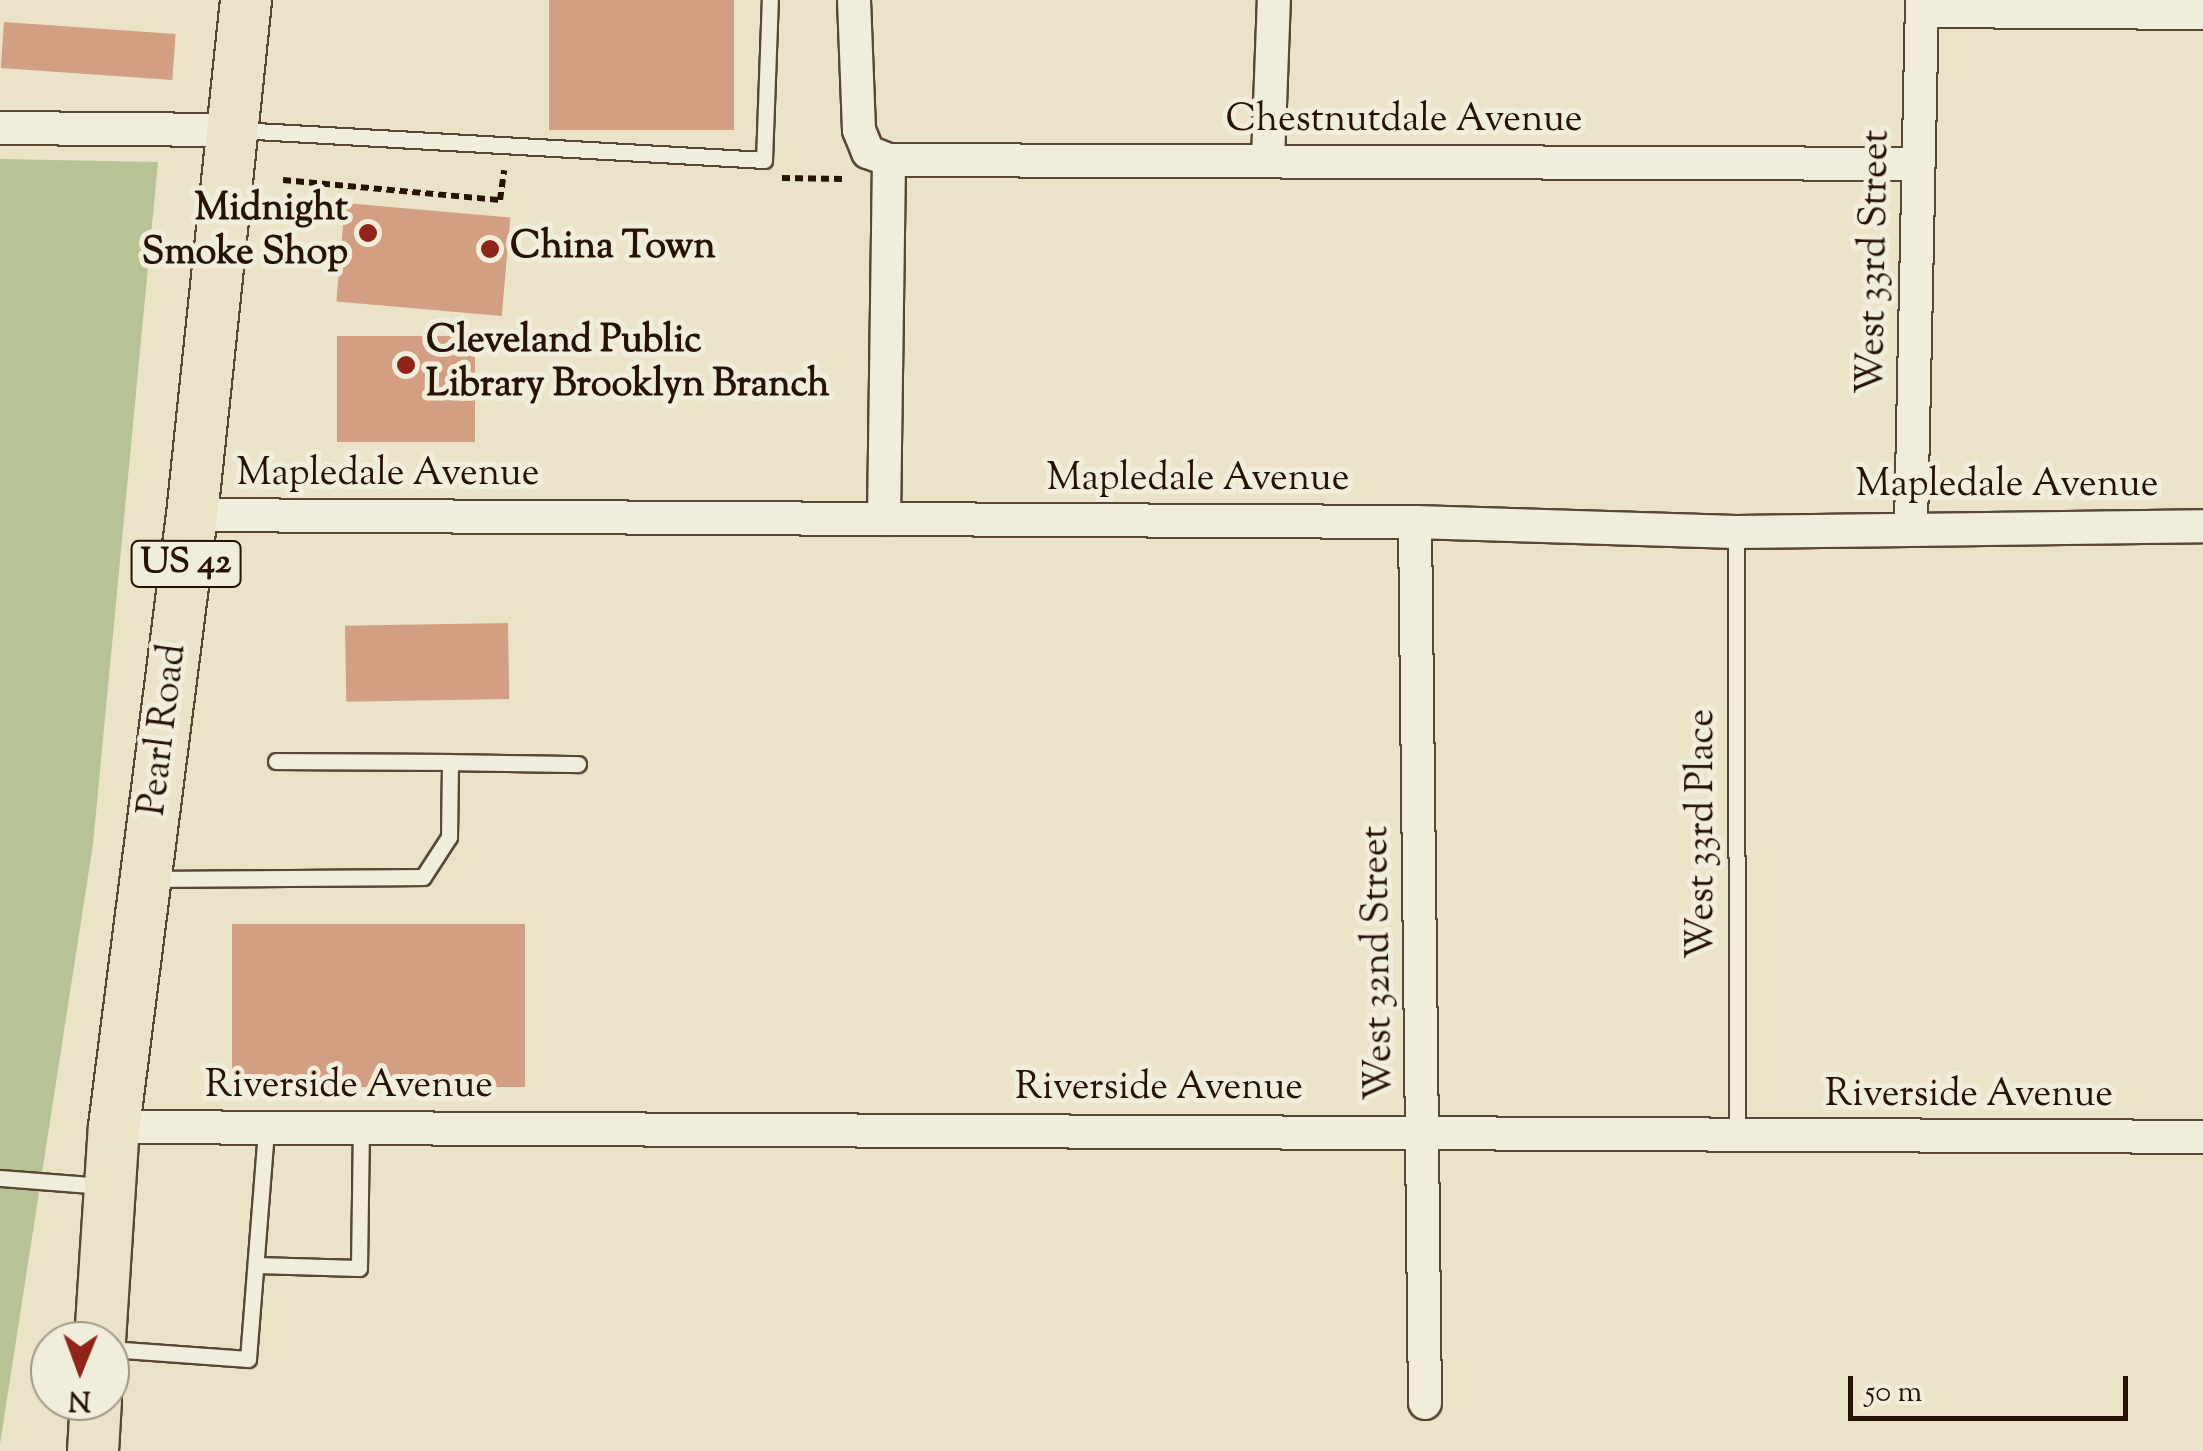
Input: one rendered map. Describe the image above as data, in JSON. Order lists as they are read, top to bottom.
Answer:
{
  "streets": {
    "main road": ["US 42", "Pearl Road"],
    "street": [
      "Chestnutdale Avenue",
      "West 33rd Street",
      "Mapledale Avenue",
      "West 32nd Street",
      "Riverside Avenue"
    ],
    "lane": ["West 33rd Place"]
  },
  "crossings": [
    ["Chestnutdale Avenue", "West 33rd Street"],
    ["West 33rd Street", "Mapledale Avenue"],
    ["Mapledale Avenue", "Pearl Road"],
    ["Mapledale Avenue", "West 33rd Place"],
    ["Mapledale Avenue", "West 32nd Street"],
    ["Pearl Road", "Riverside Avenue"],
    ["West 33rd Place", "Riverside Avenue"],
    ["West 32nd Street", "Riverside Avenue"]
  ],
  "places": ["Midnight Smoke Shop", "China Town", "Cleveland Public Library Brooklyn Branch"],
  "scale_bar": "50 m",
  "north": "bottom"
}
